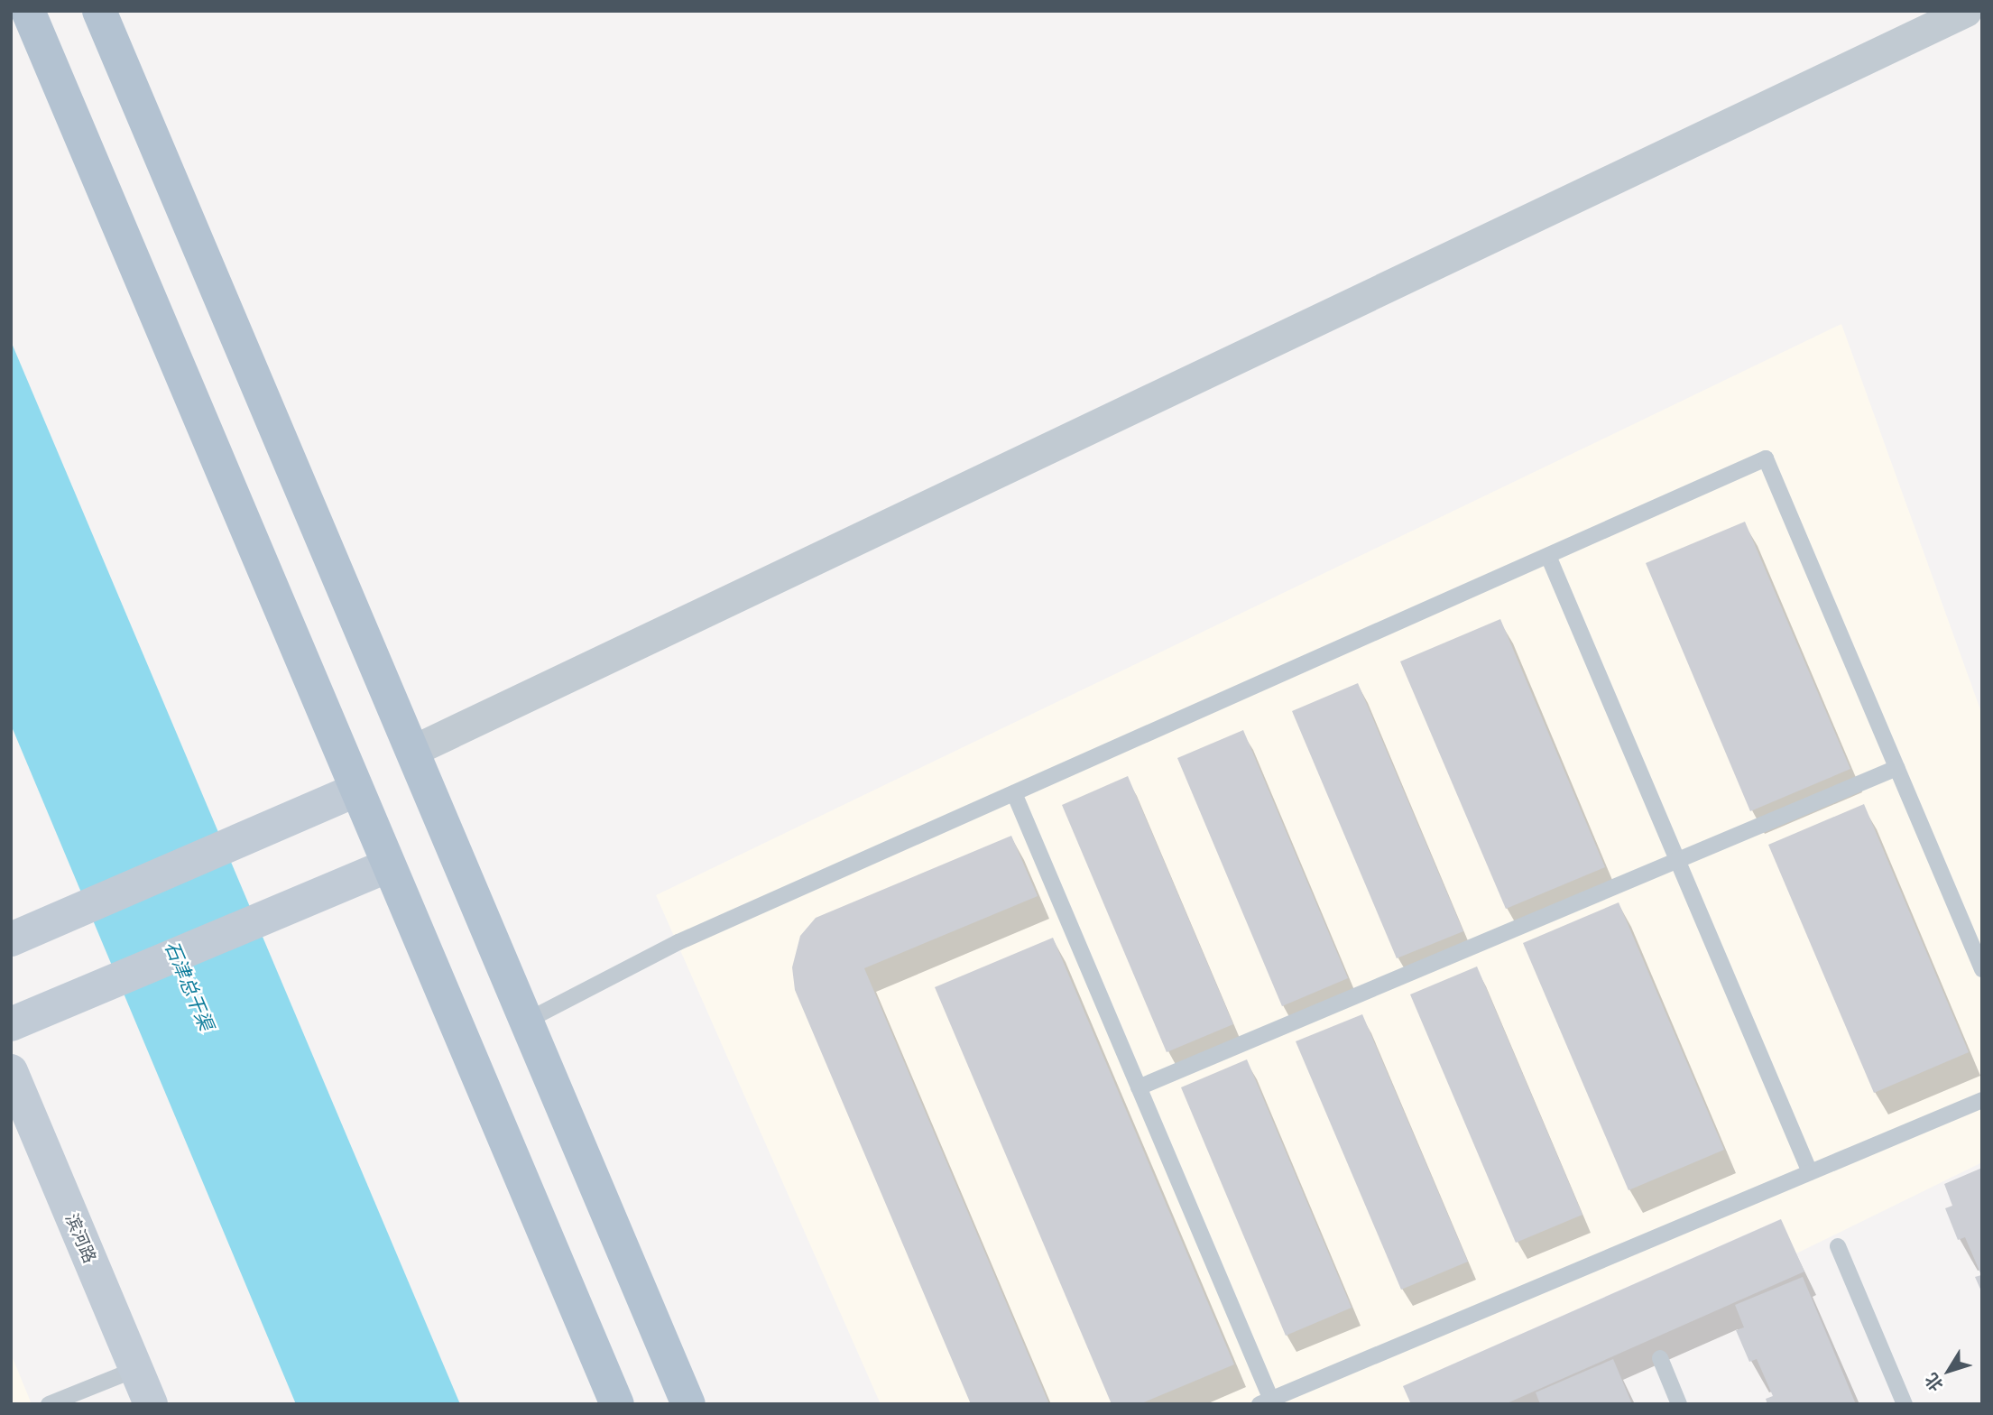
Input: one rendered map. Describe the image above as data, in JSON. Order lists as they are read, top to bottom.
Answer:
{
  "streets": {
    "main road": ["滨河路"]
  },
  "water": ["石津总干渠"],
  "north": "bottom left"
}
